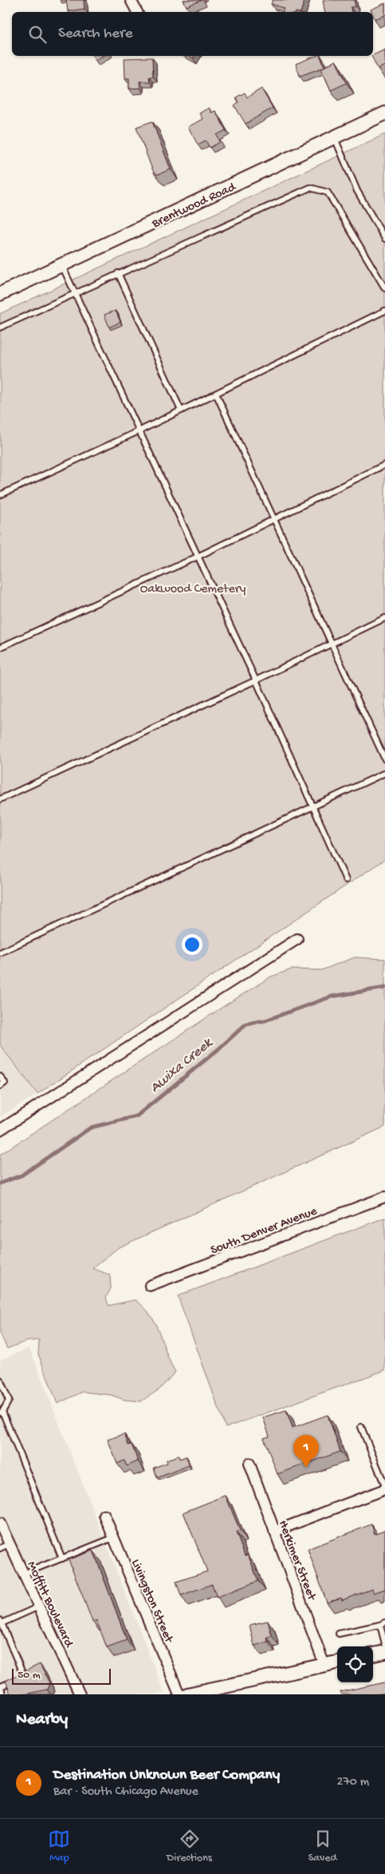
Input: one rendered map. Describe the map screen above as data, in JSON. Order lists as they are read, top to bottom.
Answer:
{
  "streets": {
    "street": [
      "Brentwood Road",
      "South Denver Avenue",
      "Herkimer Street",
      "Livingston Street",
      "Moffitt Boulevard"
    ]
  },
  "water": ["Awixa Creek"],
  "parks": ["Oakwood Cemetery"],
  "scale_bar": "50 m",
  "page": {
    "search": "Search here",
    "pins": "1",
    "scale": "50 m",
    "heading": "Nearby",
    "list": [
      {
        "mark": "1",
        "name": "Destination Unknown Beer Company",
        "note": "Bar · South Chicago Avenue",
        "value": "270 m"
      }
    ],
    "nav": ["Map", "Directions", "Saved"]
  }
}
